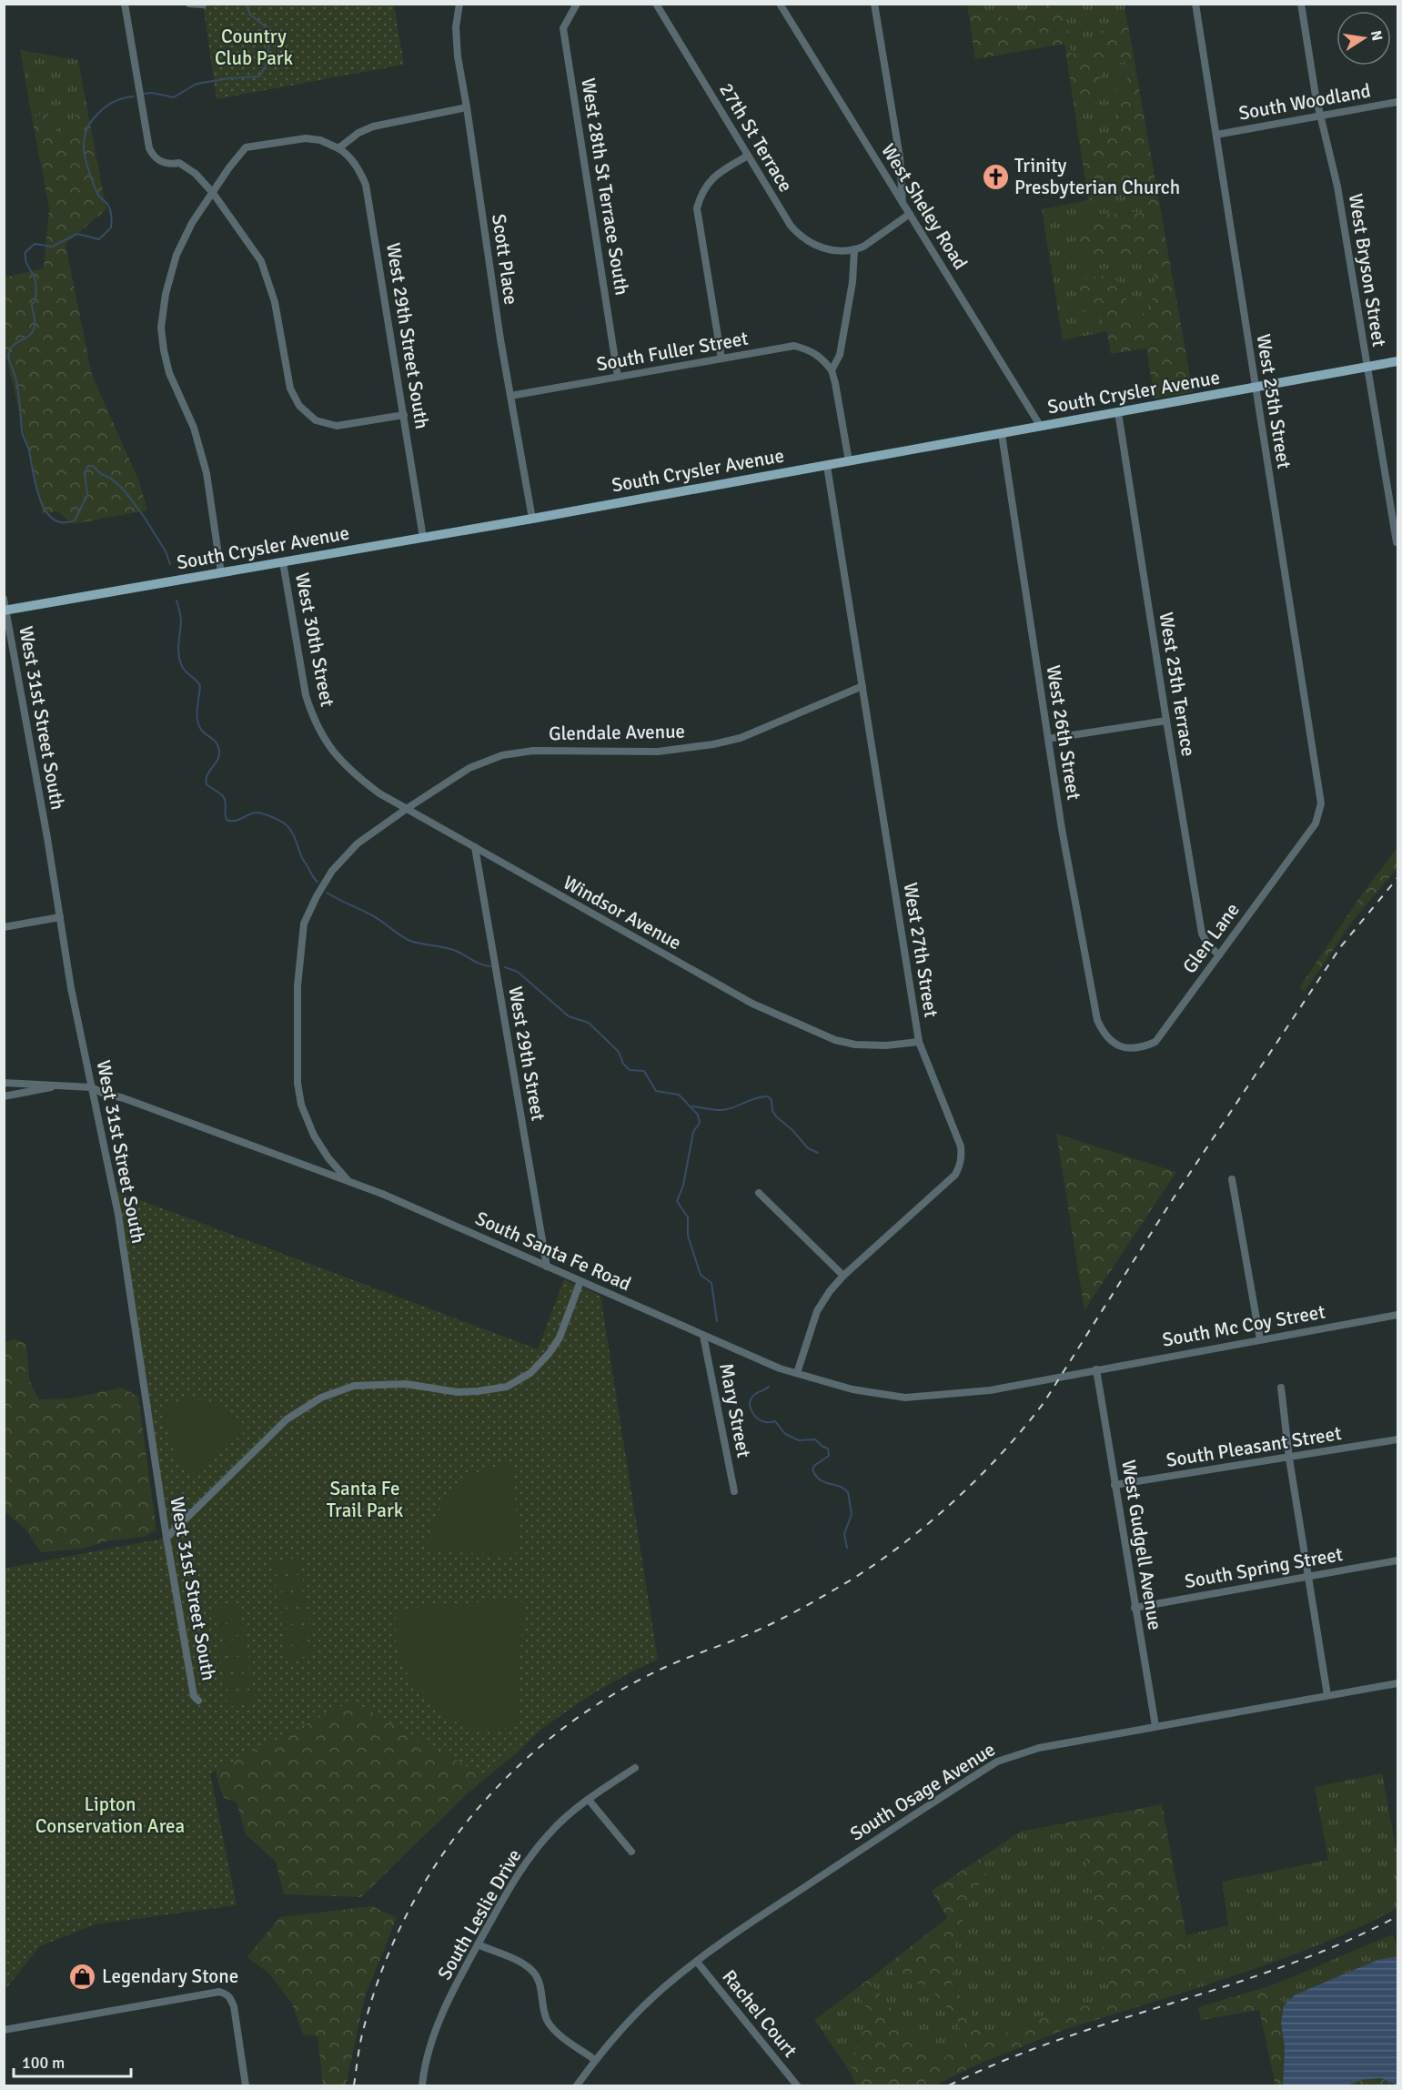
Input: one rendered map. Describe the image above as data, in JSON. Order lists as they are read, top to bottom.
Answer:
{
  "streets": {
    "main road": ["South Crysler Avenue"],
    "street": [
      "South Woodland",
      "27th St Terrace",
      "West 28th St Terrace South",
      "West Sheley Road",
      "Scott Place",
      "West Bryson Street",
      "West 29th Street South",
      "South Fuller Street",
      "West 25th Street",
      "West 30th Street",
      "West 25th Terrace",
      "West 31st Street South",
      "Glendale Avenue",
      "West 26th Street",
      "Windsor Avenue",
      "Glen Lane",
      "West 27th Street",
      "West 29th Street",
      "South Santa Fe Road",
      "South Mc Coy Street",
      "Mary Street",
      "South Pleasant Street",
      "West Gudgell Avenue",
      "South Spring Street",
      "South Osage Avenue",
      "South Leslie Drive",
      "Rachel Court"
    ]
  },
  "crossings": [
    ["South Woodland", "West Bryson Street"],
    ["South Woodland", "West 25th Street"],
    ["West 28th St Terrace South", "South Fuller Street"],
    ["West Sheley Road", "South Crysler Avenue"],
    ["Scott Place", "South Fuller Street"],
    ["Scott Place", "South Crysler Avenue"],
    ["West Bryson Street", "South Crysler Avenue"],
    ["West 29th Street South", "South Crysler Avenue"],
    ["South Crysler Avenue", "West 25th Street"],
    ["South Crysler Avenue", "West 30th Street"],
    ["South Crysler Avenue", "West 25th Terrace"],
    ["South Crysler Avenue", "West 31st Street South"],
    ["South Crysler Avenue", "West 26th Street"],
    ["South Crysler Avenue", "West 27th Street"],
    ["West 25th Street", "Glen Lane"],
    ["West 30th Street", "Windsor Avenue"],
    ["West 25th Terrace", "Glen Lane"],
    ["West 31st Street South", "South Santa Fe Road"],
    ["Glendale Avenue", "Windsor Avenue"],
    ["Glendale Avenue", "West 27th Street"],
    ["Glendale Avenue", "South Santa Fe Road"],
    ["West 26th Street", "Glen Lane"],
    ["Windsor Avenue", "West 27th Street"],
    ["Windsor Avenue", "West 29th Street"],
    ["West 27th Street", "South Santa Fe Road"],
    ["West 29th Street", "South Santa Fe Road"],
    ["South Santa Fe Road", "South Mc Coy Street"],
    ["South Santa Fe Road", "Mary Street"],
    ["South Santa Fe Road", "West Gudgell Avenue"],
    ["South Mc Coy Street", "West Gudgell Avenue"],
    ["South Pleasant Street", "West Gudgell Avenue"],
    ["West Gudgell Avenue", "South Spring Street"],
    ["West Gudgell Avenue", "South Osage Avenue"],
    ["South Osage Avenue", "Rachel Court"]
  ],
  "parks": ["Country Club Park", "Santa Fe Trail Park", "Lipton Conservation Area"],
  "places": {
    "church": ["Trinity Presbyterian Church"],
    "shop": ["Legendary Stone"]
  },
  "scale_bar": "100 m",
  "north": "right"
}
